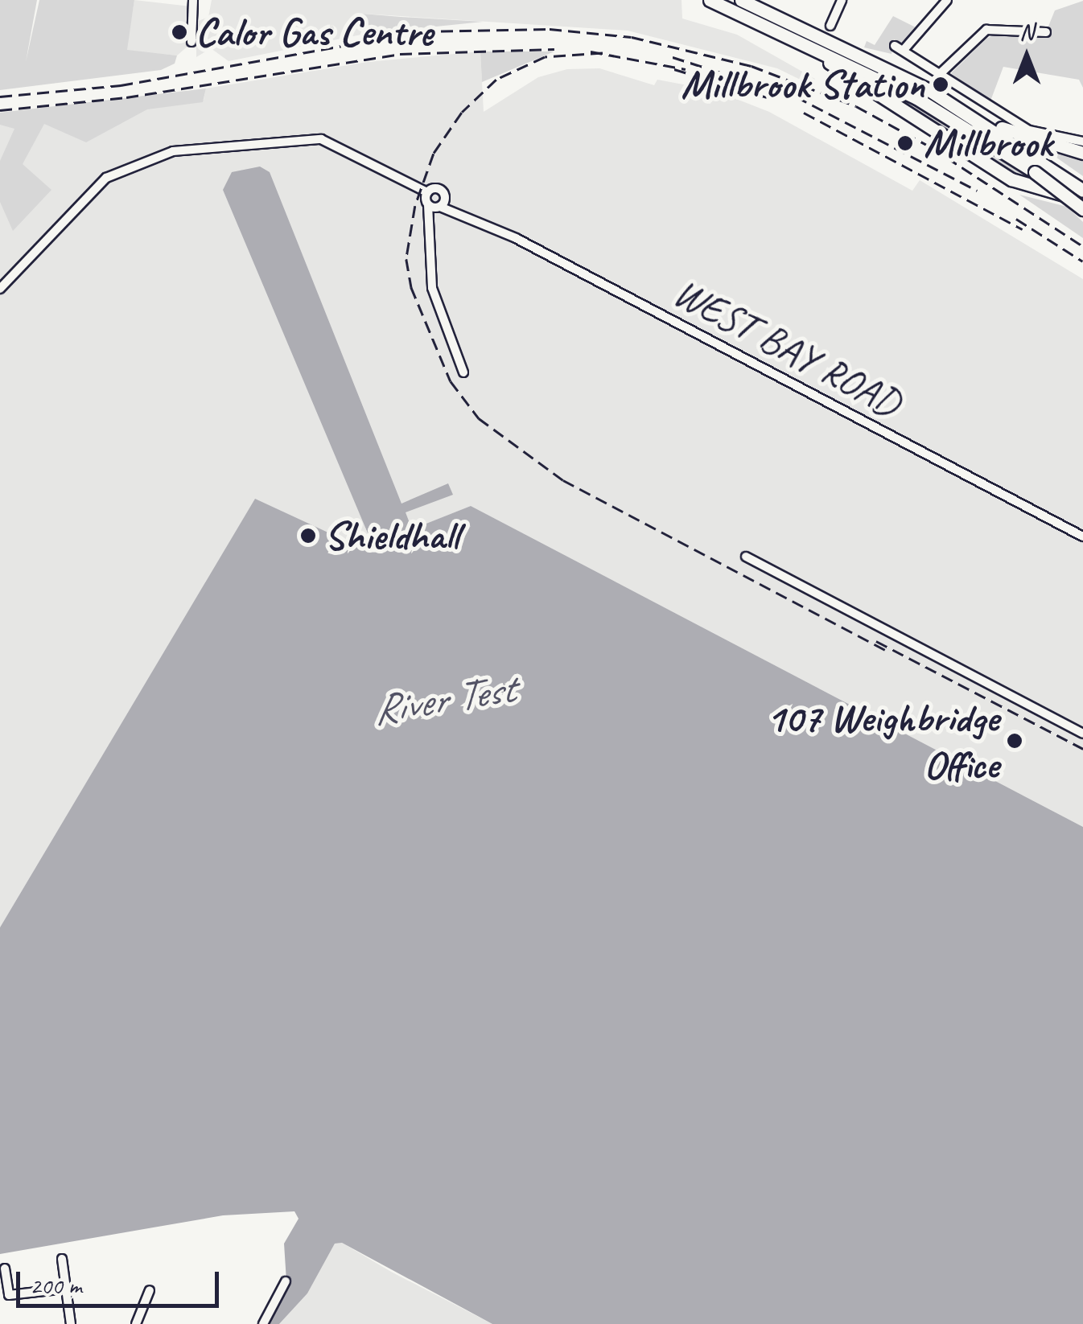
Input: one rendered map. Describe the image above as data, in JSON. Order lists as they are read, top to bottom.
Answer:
{
  "streets": {
    "street": ["WEST BAY ROAD"]
  },
  "water": ["River Test"],
  "places": [
    "Calor Gas Centre",
    "Millbrook Station",
    "Millbrook",
    "Shieldhall",
    "107 Weighbridge Office"
  ],
  "scale_bar": "200 m",
  "north": "top"
}
